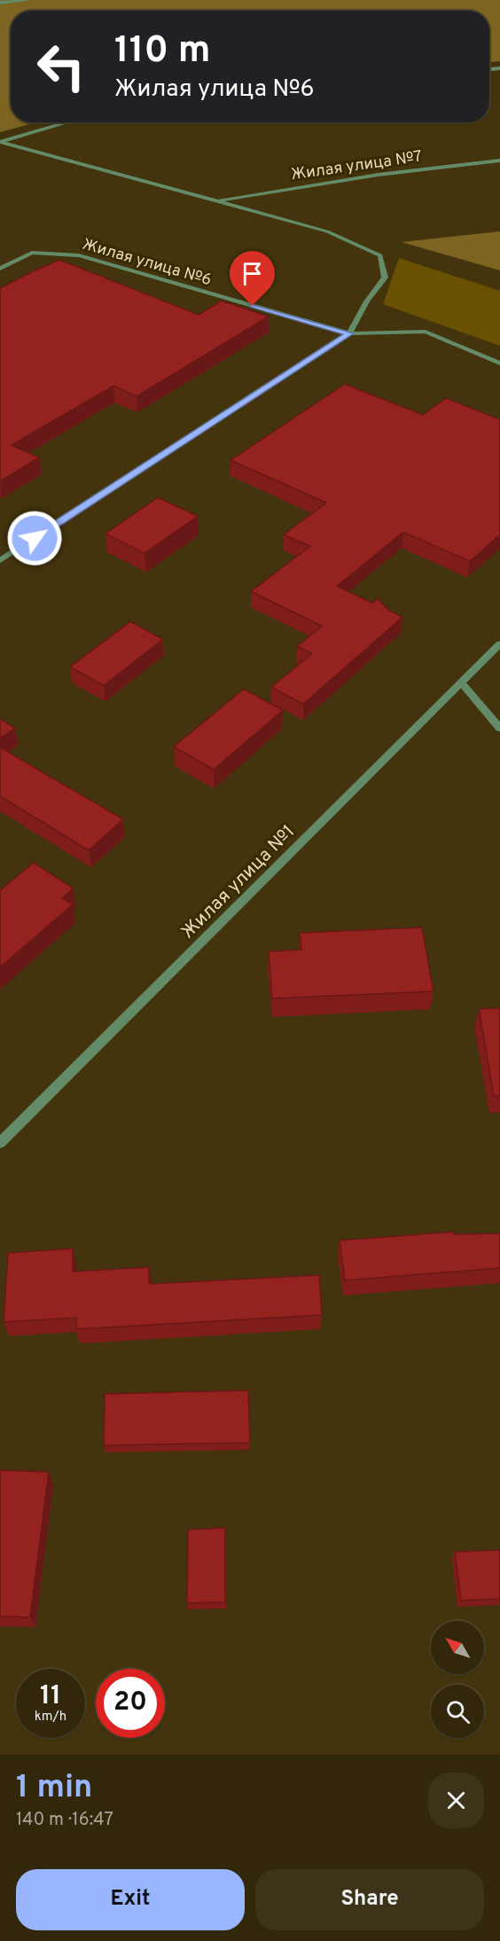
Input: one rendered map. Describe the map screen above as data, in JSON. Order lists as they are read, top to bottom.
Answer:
{
  "streets": {
    "lane": ["Жилая улица №7", "Жилая улица №6", "Жилая улица №1"]
  },
  "north": "top left",
  "page": {
    "turn": ["110 m", "Жилая улица №6"],
    "speed": "11 km/h",
    "limit": "20",
    "heading": ["1 min", "140 m · 16:47"],
    "buttons": ["Exit", "Share"]
  }
}
